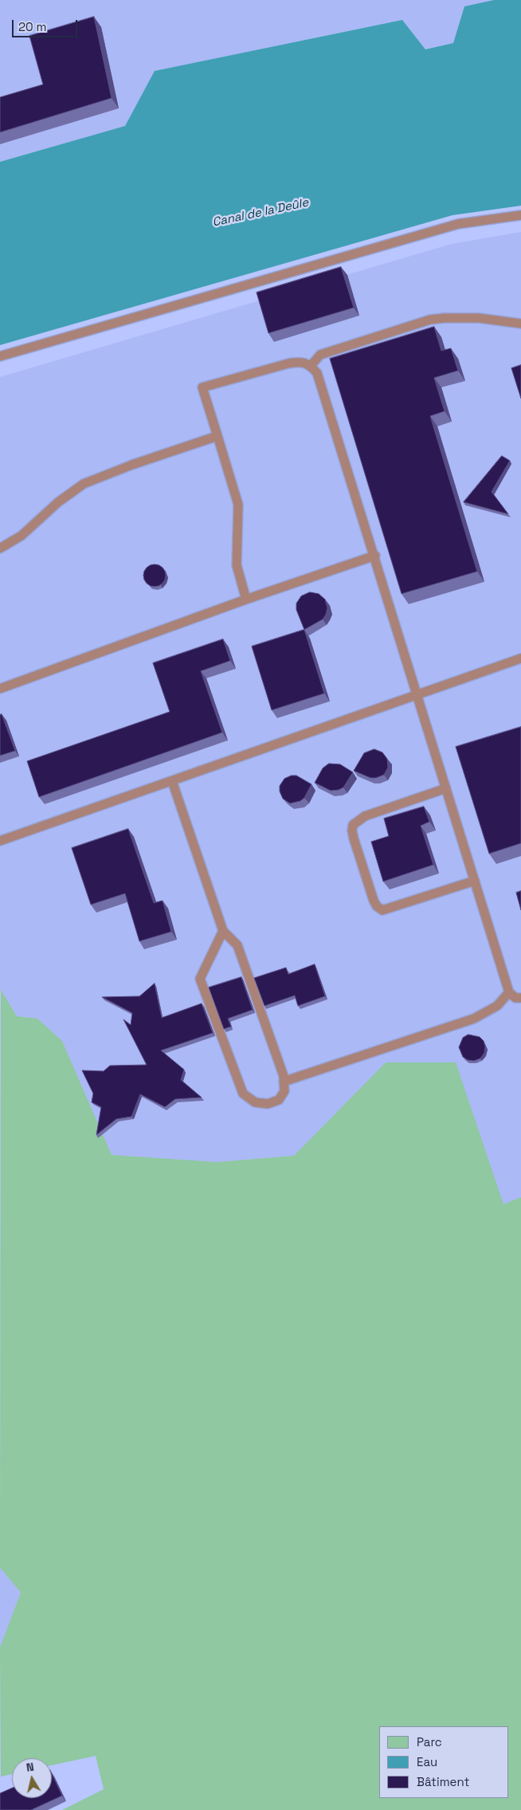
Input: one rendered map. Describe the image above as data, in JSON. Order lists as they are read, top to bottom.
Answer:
{
  "water": ["Canal de la Deûle"],
  "legend": ["Parc", "Eau", "Bâtiment"],
  "scale_bar": "20 m",
  "north": "top"
}
